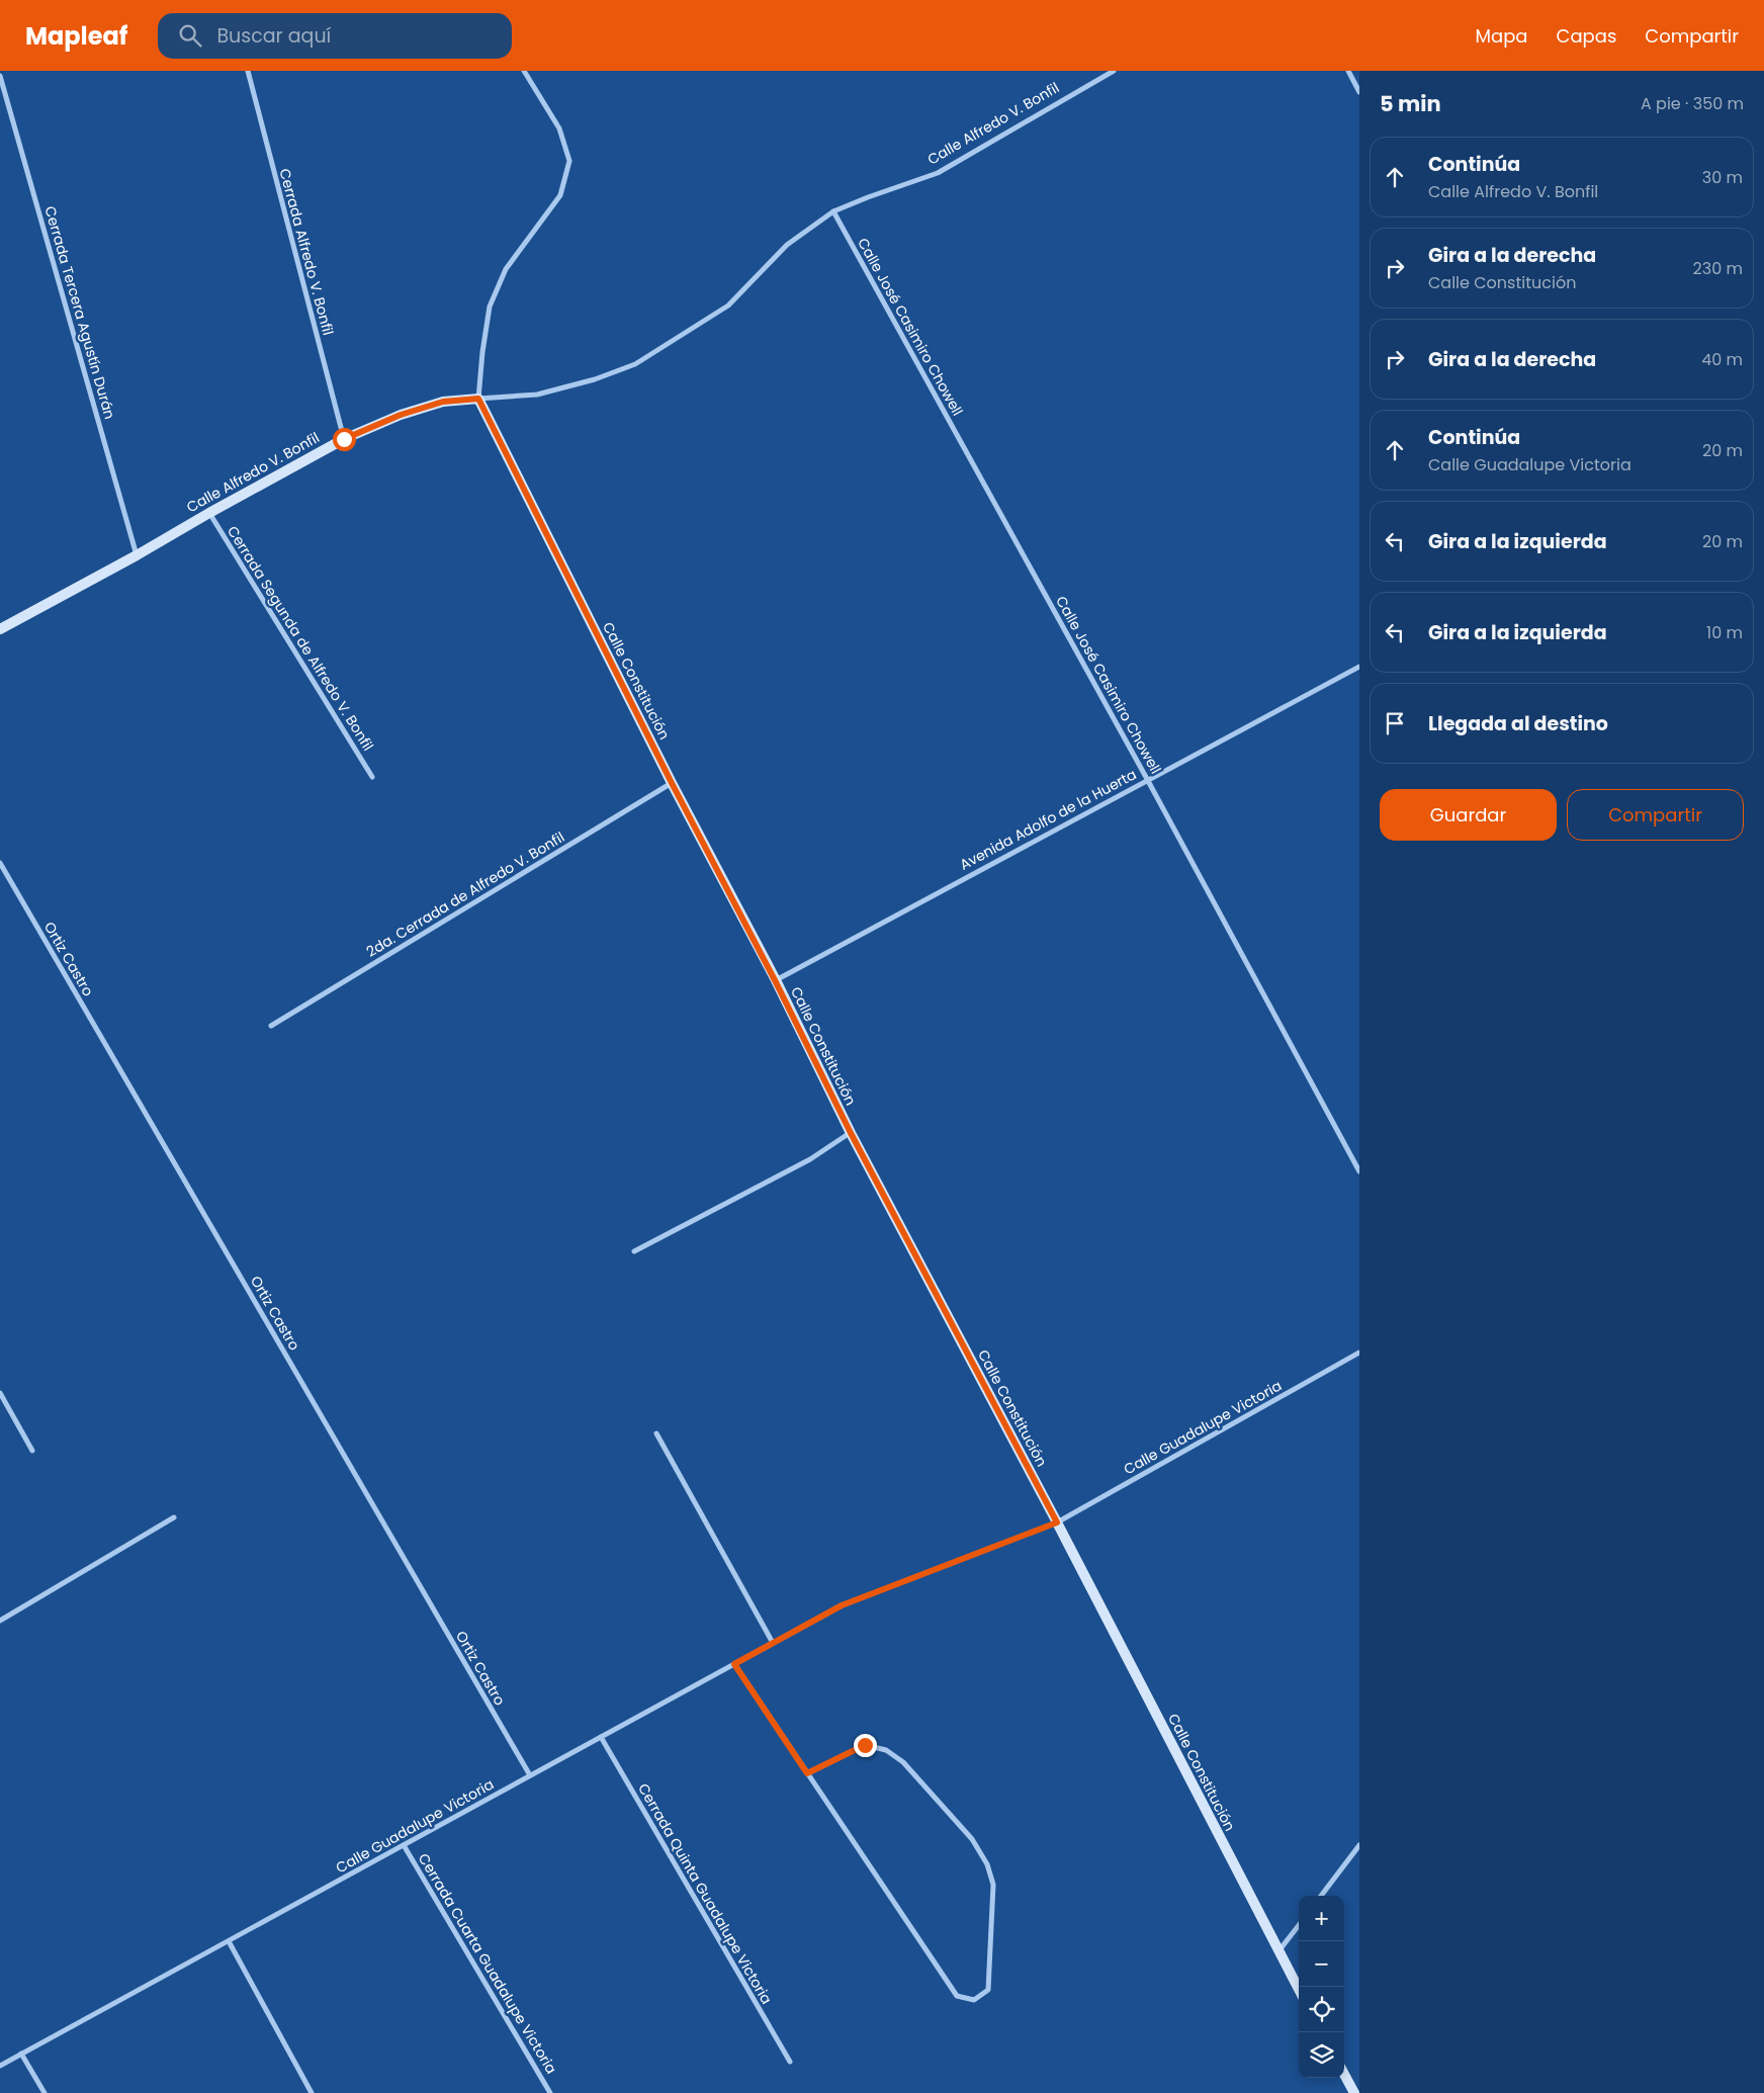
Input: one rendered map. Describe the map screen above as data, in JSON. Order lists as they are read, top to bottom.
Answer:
{
  "streets": {
    "street": [
      "Calle Alfredo V. Bonfil",
      "Cerrada Alfredo V. Bonfil",
      "Cerrada Tercera Agustín Durán",
      "Calle José Casimiro Chowell",
      "Cerrada Segunda de Alfredo V. Bonfil",
      "Calle Constitución",
      "Avenida Adolfo de la Huerta",
      "2da. Cerrada de Alfredo V. Bonfil",
      "Ortiz Castro",
      "Calle Guadalupe Victoria",
      "Cerrada Quinta Guadalupe Victoria",
      "Cerrada Cuarta Guadalupe Victoria"
    ]
  },
  "crossings": [
    ["Calle Alfredo V. Bonfil", "Cerrada Alfredo V. Bonfil"],
    ["Calle Alfredo V. Bonfil", "Cerrada Tercera Agustín Durán"],
    ["Calle Alfredo V. Bonfil", "Calle José Casimiro Chowell"],
    ["Calle Alfredo V. Bonfil", "Cerrada Segunda de Alfredo V. Bonfil"],
    ["Calle Alfredo V. Bonfil", "Calle Constitución"],
    ["Calle José Casimiro Chowell", "Avenida Adolfo de la Huerta"],
    ["Calle Constitución", "Avenida Adolfo de la Huerta"],
    ["Calle Constitución", "2da. Cerrada de Alfredo V. Bonfil"],
    ["Calle Constitución", "Calle Guadalupe Victoria"],
    ["Ortiz Castro", "Calle Guadalupe Victoria"],
    ["Calle Guadalupe Victoria", "Cerrada Quinta Guadalupe Victoria"],
    ["Calle Guadalupe Victoria", "Cerrada Cuarta Guadalupe Victoria"]
  ],
  "page": {
    "header": "Mapleaf",
    "search": "Buscar aquí",
    "nav": ["Mapa", "Capas", "Compartir"],
    "heading": ["5 min", "A pie · 350 m"],
    "list": [
      ["Continúa", "Calle Alfredo V. Bonfil", "30 m"],
      ["Gira a la derecha", "Calle Constitución", "230 m"],
      ["Gira a la derecha", "40 m"],
      ["Continúa", "Calle Guadalupe Victoria", "20 m"],
      ["Gira a la izquierda", "20 m"],
      ["Gira a la izquierda", "10 m"],
      "Llegada al destino"
    ],
    "buttons": ["Guardar", "Compartir"],
    "map_buttons": ["+", "−"]
  }
}
